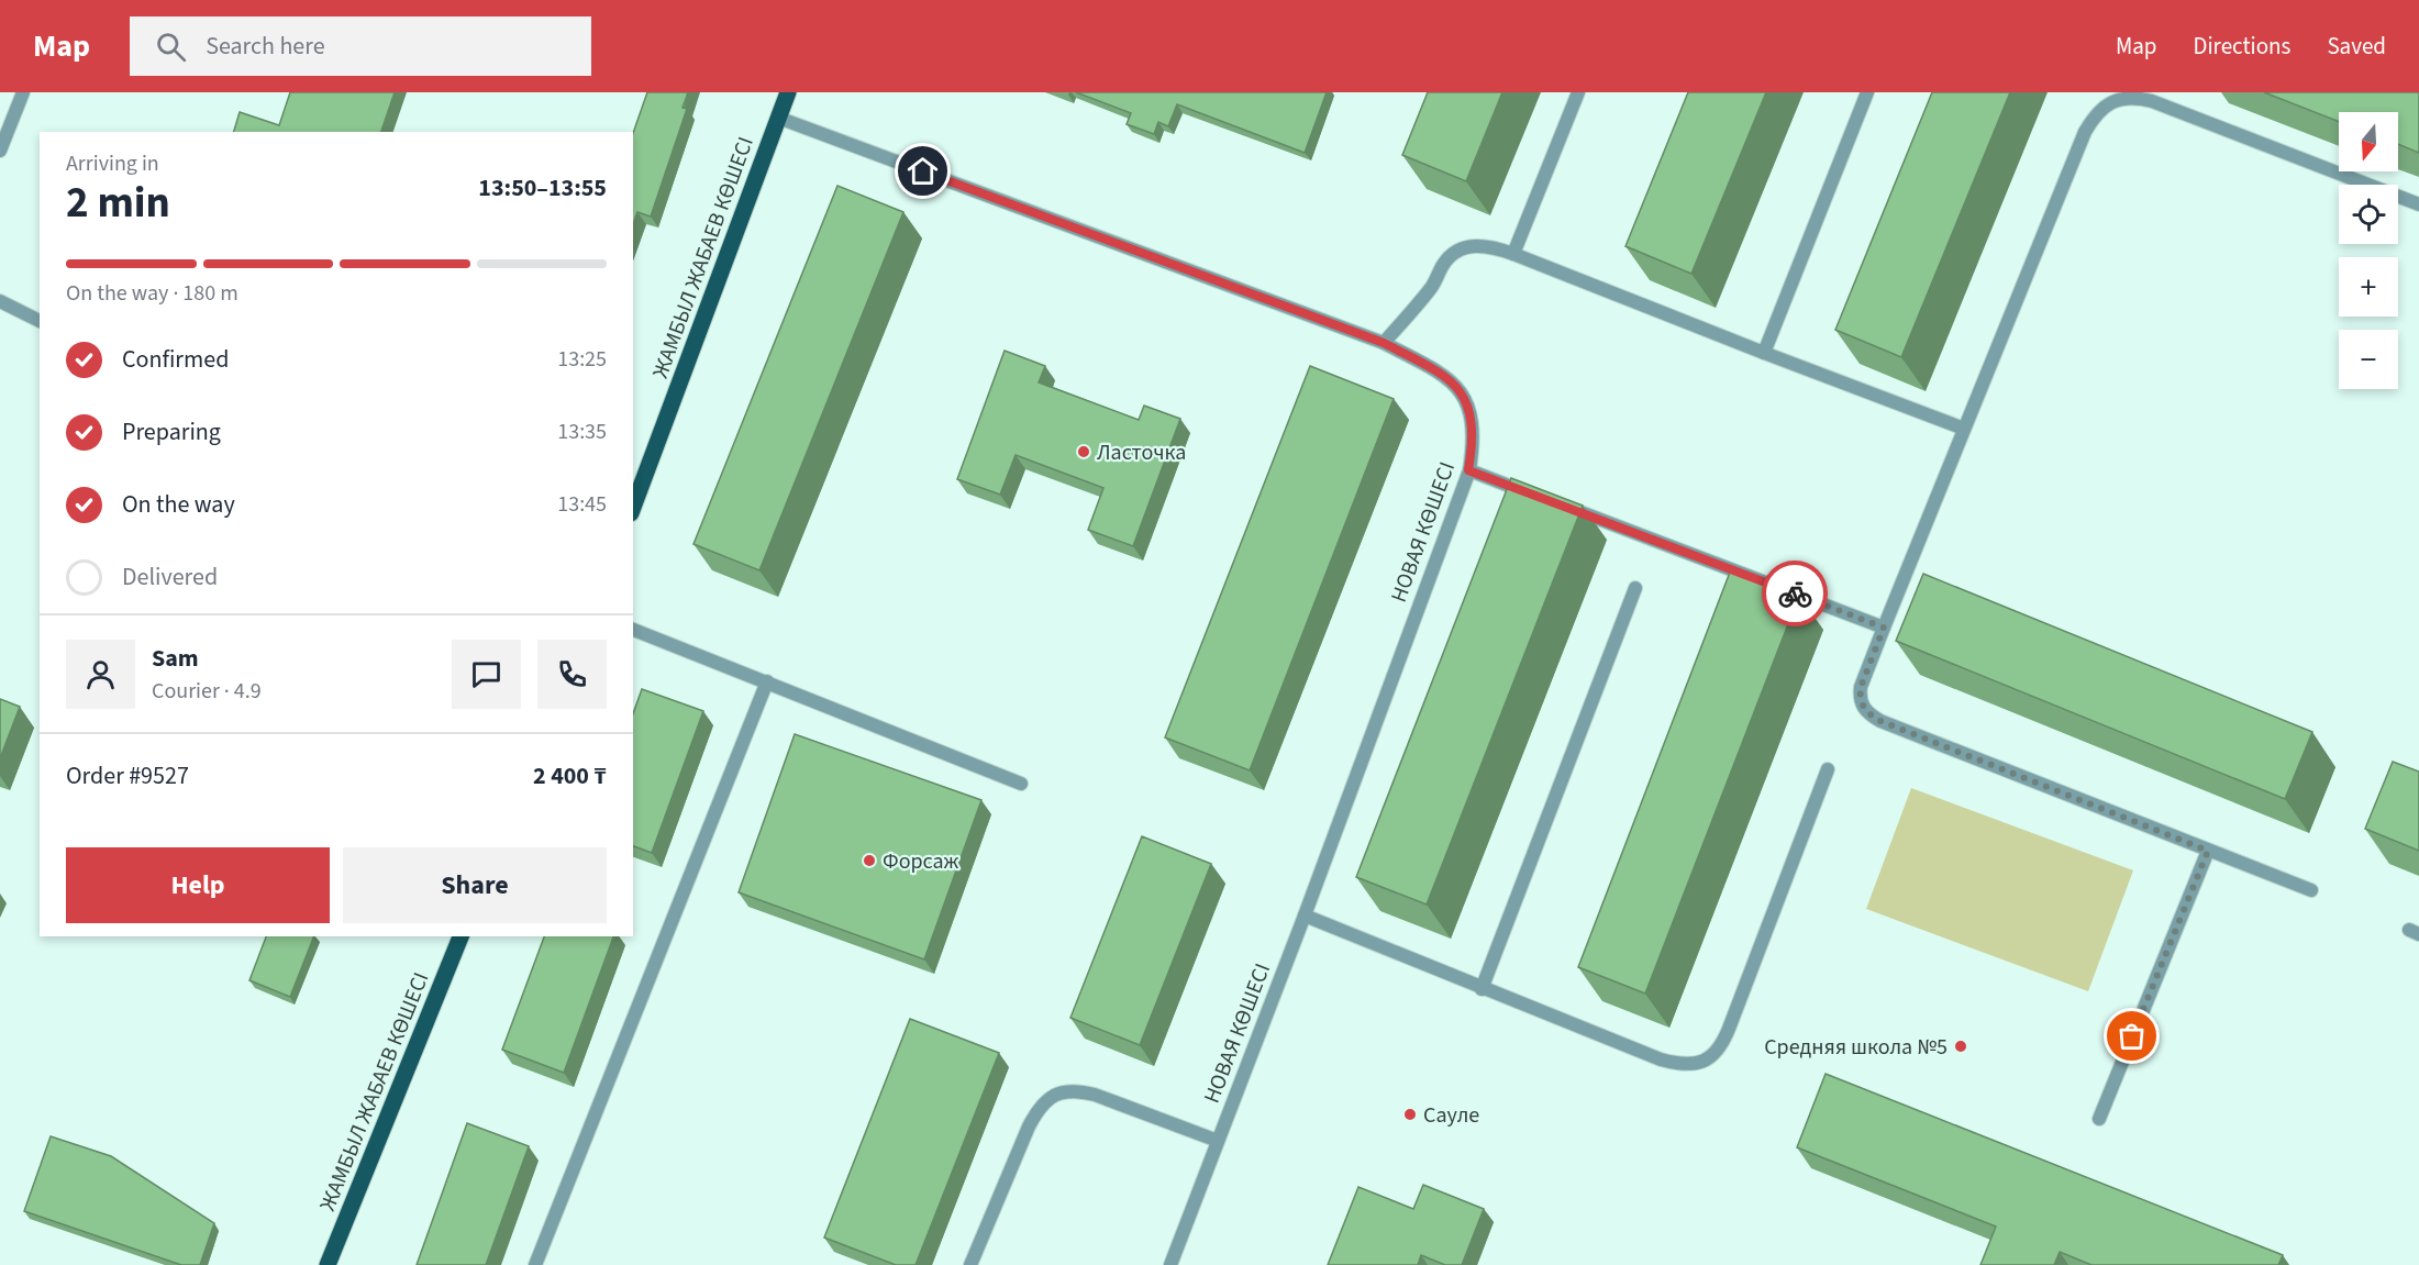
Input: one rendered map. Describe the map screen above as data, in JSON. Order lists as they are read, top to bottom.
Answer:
{
  "streets": {
    "main road": ["ЖАМБЫЛ ЖАБАЕВ КӨШЕСІ"],
    "street": ["НОВАЯ КӨШЕСІ"]
  },
  "crossings": [
    ["ЖАМБЫЛ ЖАБАЕВ КӨШЕСІ", "НОВАЯ КӨШЕСІ"]
  ],
  "places": [
    "Ласточка",
    "Форсаж",
    "Средняя школа №5",
    "Сауле"
  ],
  "north": "bottom",
  "page": {
    "header": "Map",
    "search": "Search here",
    "nav": ["Map", "Directions", "Saved"],
    "map_buttons": ["+", "−"],
    "heading": ["2 min", "Arriving in", "13:50–13:55"],
    "panel": [
      "Sam",
      "Courier · 4.9",
      "Order #9527",
      "2 400 ₸"
    ],
    "bar": "On the way · 180 m",
    "list": [
      ["Confirmed", "13:25"],
      ["Preparing", "13:35"],
      ["On the way", "13:45"],
      "Delivered"
    ],
    "buttons": ["Help", "Share"]
  }
}
